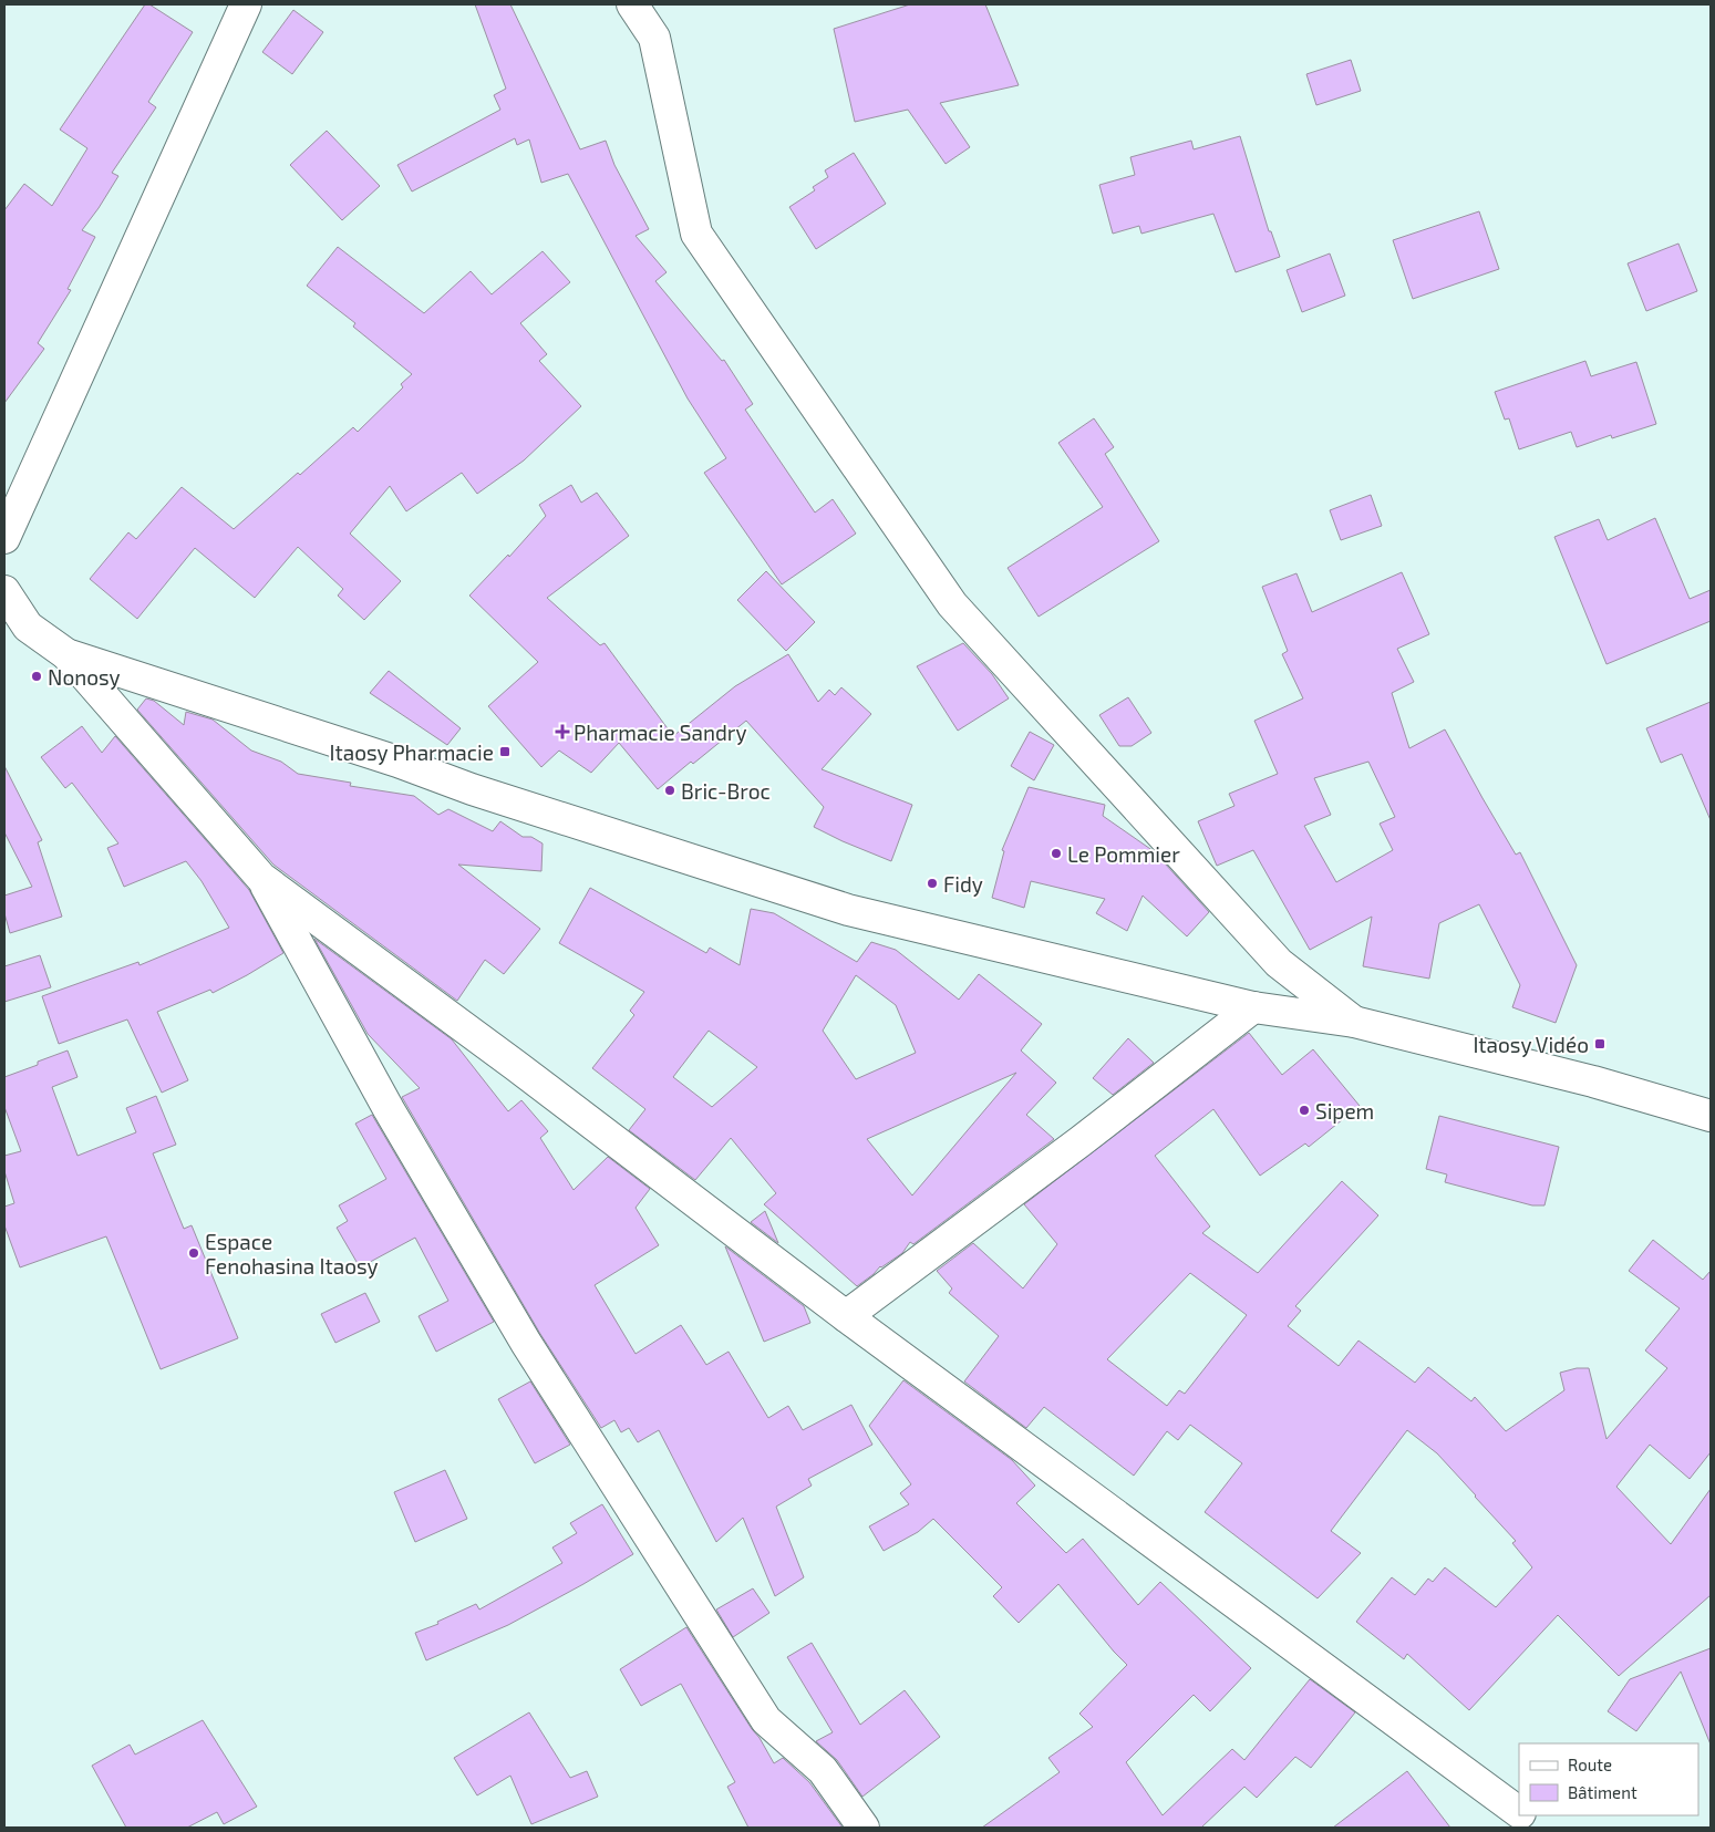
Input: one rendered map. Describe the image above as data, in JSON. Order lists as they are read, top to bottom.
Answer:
{
  "places": {
    "other": [
      "Nonosy",
      "Bric-Broc",
      "Le Pommier",
      "Fidy",
      "Sipem",
      "Espace Fenohasina Itaosy"
    ],
    "health": ["Pharmacie Sandry"],
    "transit": ["Itaosy Pharmacie", "Itaosy Vidéo"]
  },
  "legend": ["Route", "Bâtiment"]
}
